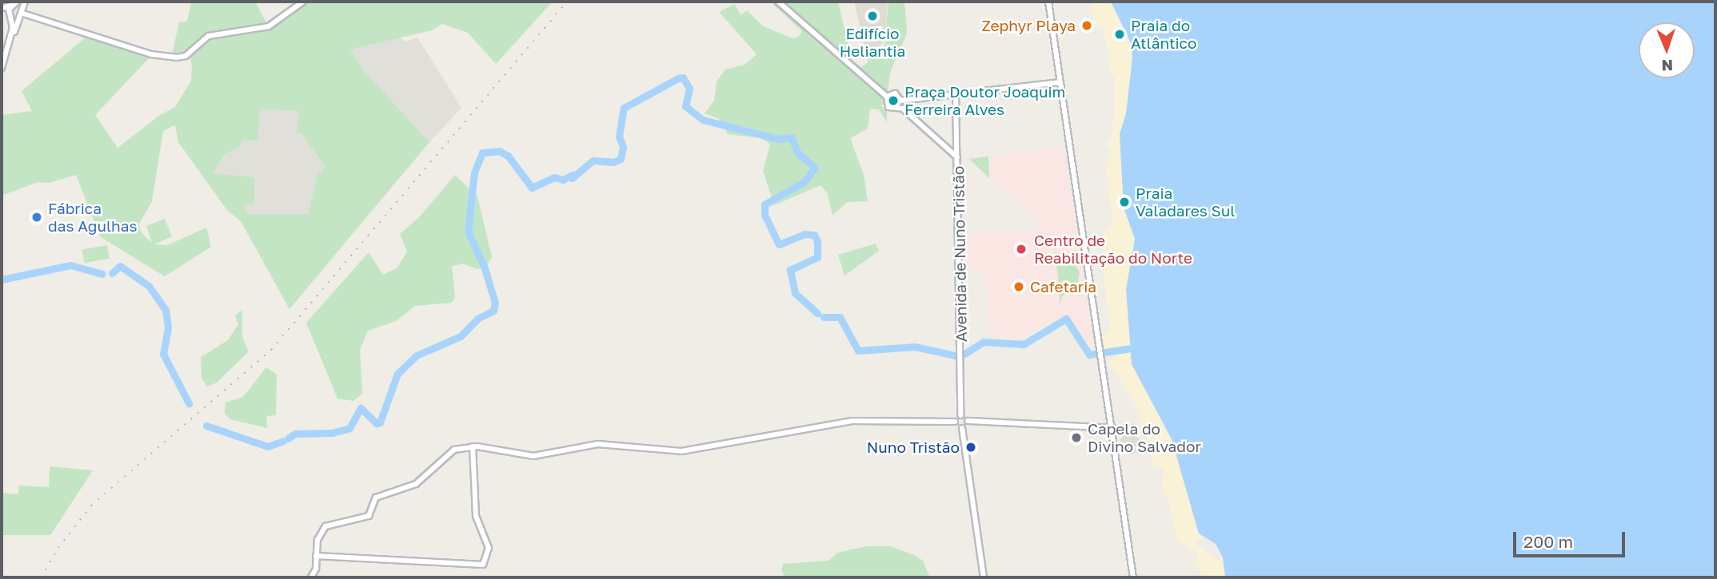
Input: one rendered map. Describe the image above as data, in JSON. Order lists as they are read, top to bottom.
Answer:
{
  "streets": {
    "main road": ["Avenida de Nuno Tristão"]
  },
  "places": [
    "Edifício Heliantia",
    "Zephyr Playa",
    "Praia do Atlântico",
    "Praça Doutor Joaquim Ferreira Alves",
    "Praia Valadares Sul",
    "Fábrica das Agulhas",
    "Centro de Reabilitação do Norte",
    "Cafetaria",
    "Capela do Divino Salvador",
    "Nuno Tristão"
  ],
  "scale_bar": "200 m",
  "north": "bottom"
}
